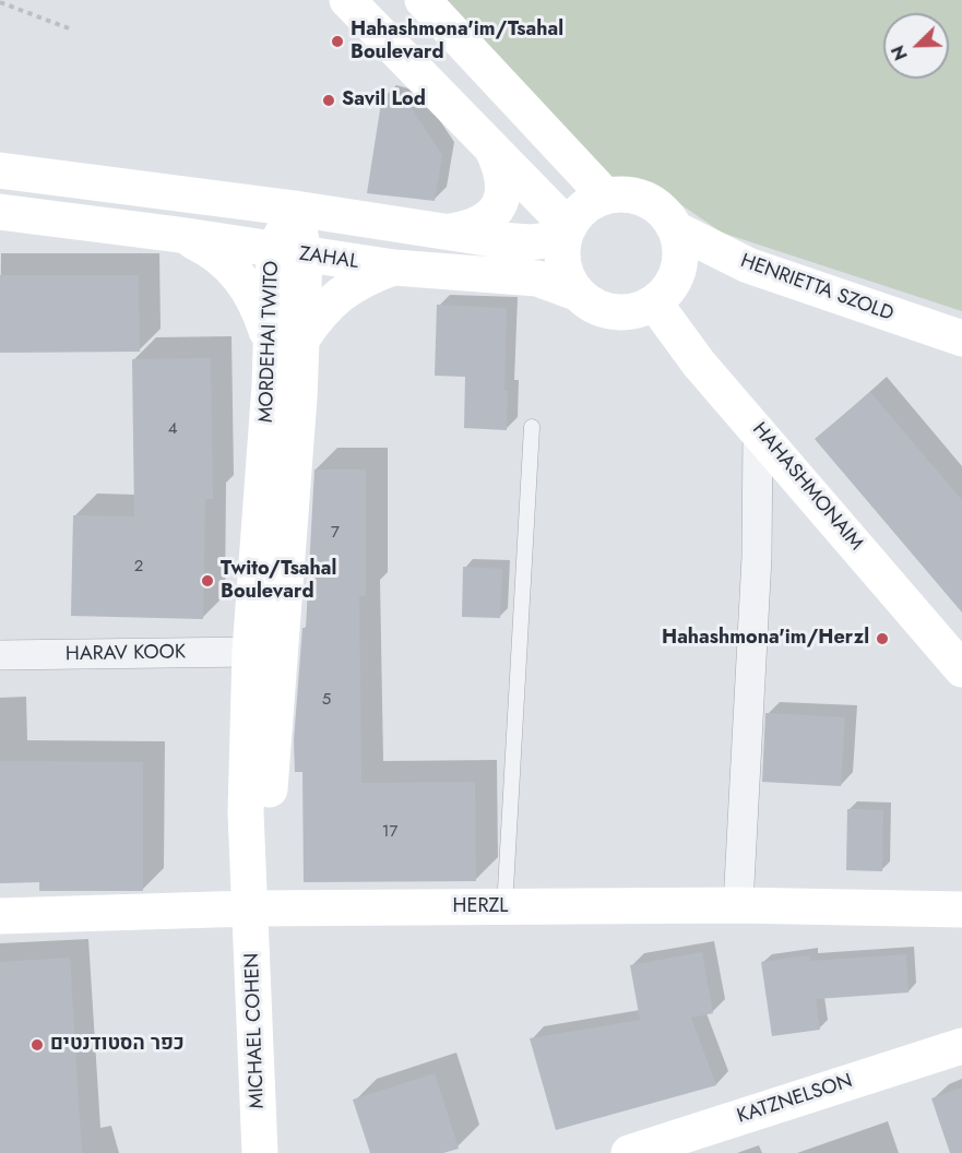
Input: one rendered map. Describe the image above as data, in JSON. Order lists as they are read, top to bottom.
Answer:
{
  "streets": {
    "street": [
      "ZAHAL",
      "HENRIETTA SZOLD",
      "MORDEHAI TWITO",
      "HAHASHMONAIM",
      "HARAV KOOK",
      "HERZL",
      "MICHAEL COHEN",
      "KATZNELSON"
    ]
  },
  "crossings": [
    ["ZAHAL", "HENRIETTA SZOLD"],
    ["ZAHAL", "MORDEHAI TWITO"],
    ["ZAHAL", "HAHASHMONAIM"],
    ["HENRIETTA SZOLD", "HAHASHMONAIM"],
    ["MORDEHAI TWITO", "HARAV KOOK"],
    ["MORDEHAI TWITO", "HERZL"],
    ["MORDEHAI TWITO", "MICHAEL COHEN"],
    ["HERZL", "MICHAEL COHEN"]
  ],
  "places": [
    "Hahashmona'im/Tsahal Boulevard",
    "Savil Lod",
    "Twito/Tsahal Boulevard",
    "Hahashmona'im/Herzl",
    "כפר הסטודנטים"
  ],
  "house_numbers": [
    "4",
    "7",
    "2",
    "5",
    "17"
  ],
  "north": "bottom left"
}
